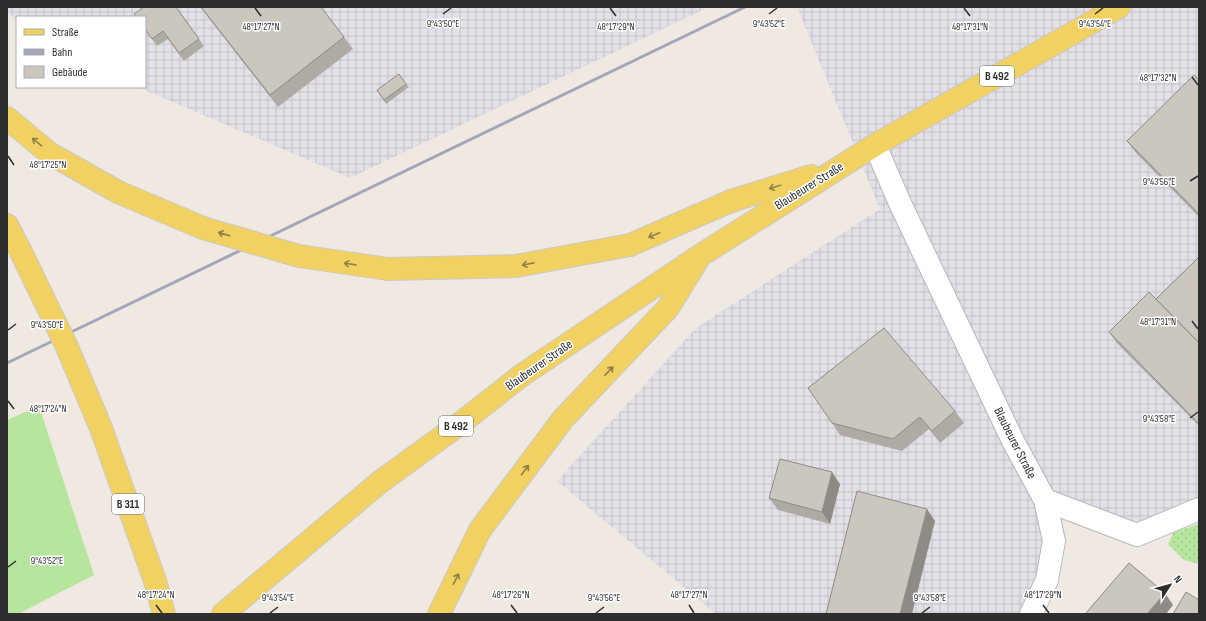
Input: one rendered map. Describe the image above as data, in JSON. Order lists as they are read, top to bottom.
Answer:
{
  "streets": {
    "main road": ["B 492", "Blaubeurer Straße", "B 311"]
  },
  "legend": ["Straße", "Bahn", "Gebäude"],
  "north": "top right",
  "coordinates": [
    "9°43'50\"E",
    "9°43'52\"E",
    "9°43'54\"E",
    "48°17'27\"N",
    "48°17'29\"N",
    "48°17'31\"N",
    "48°17'32\"N",
    "48°17'25\"N",
    "9°43'56\"E",
    "48°17'24\"N",
    "9°43'58\"E",
    "48°17'26\"N"
  ]
}
